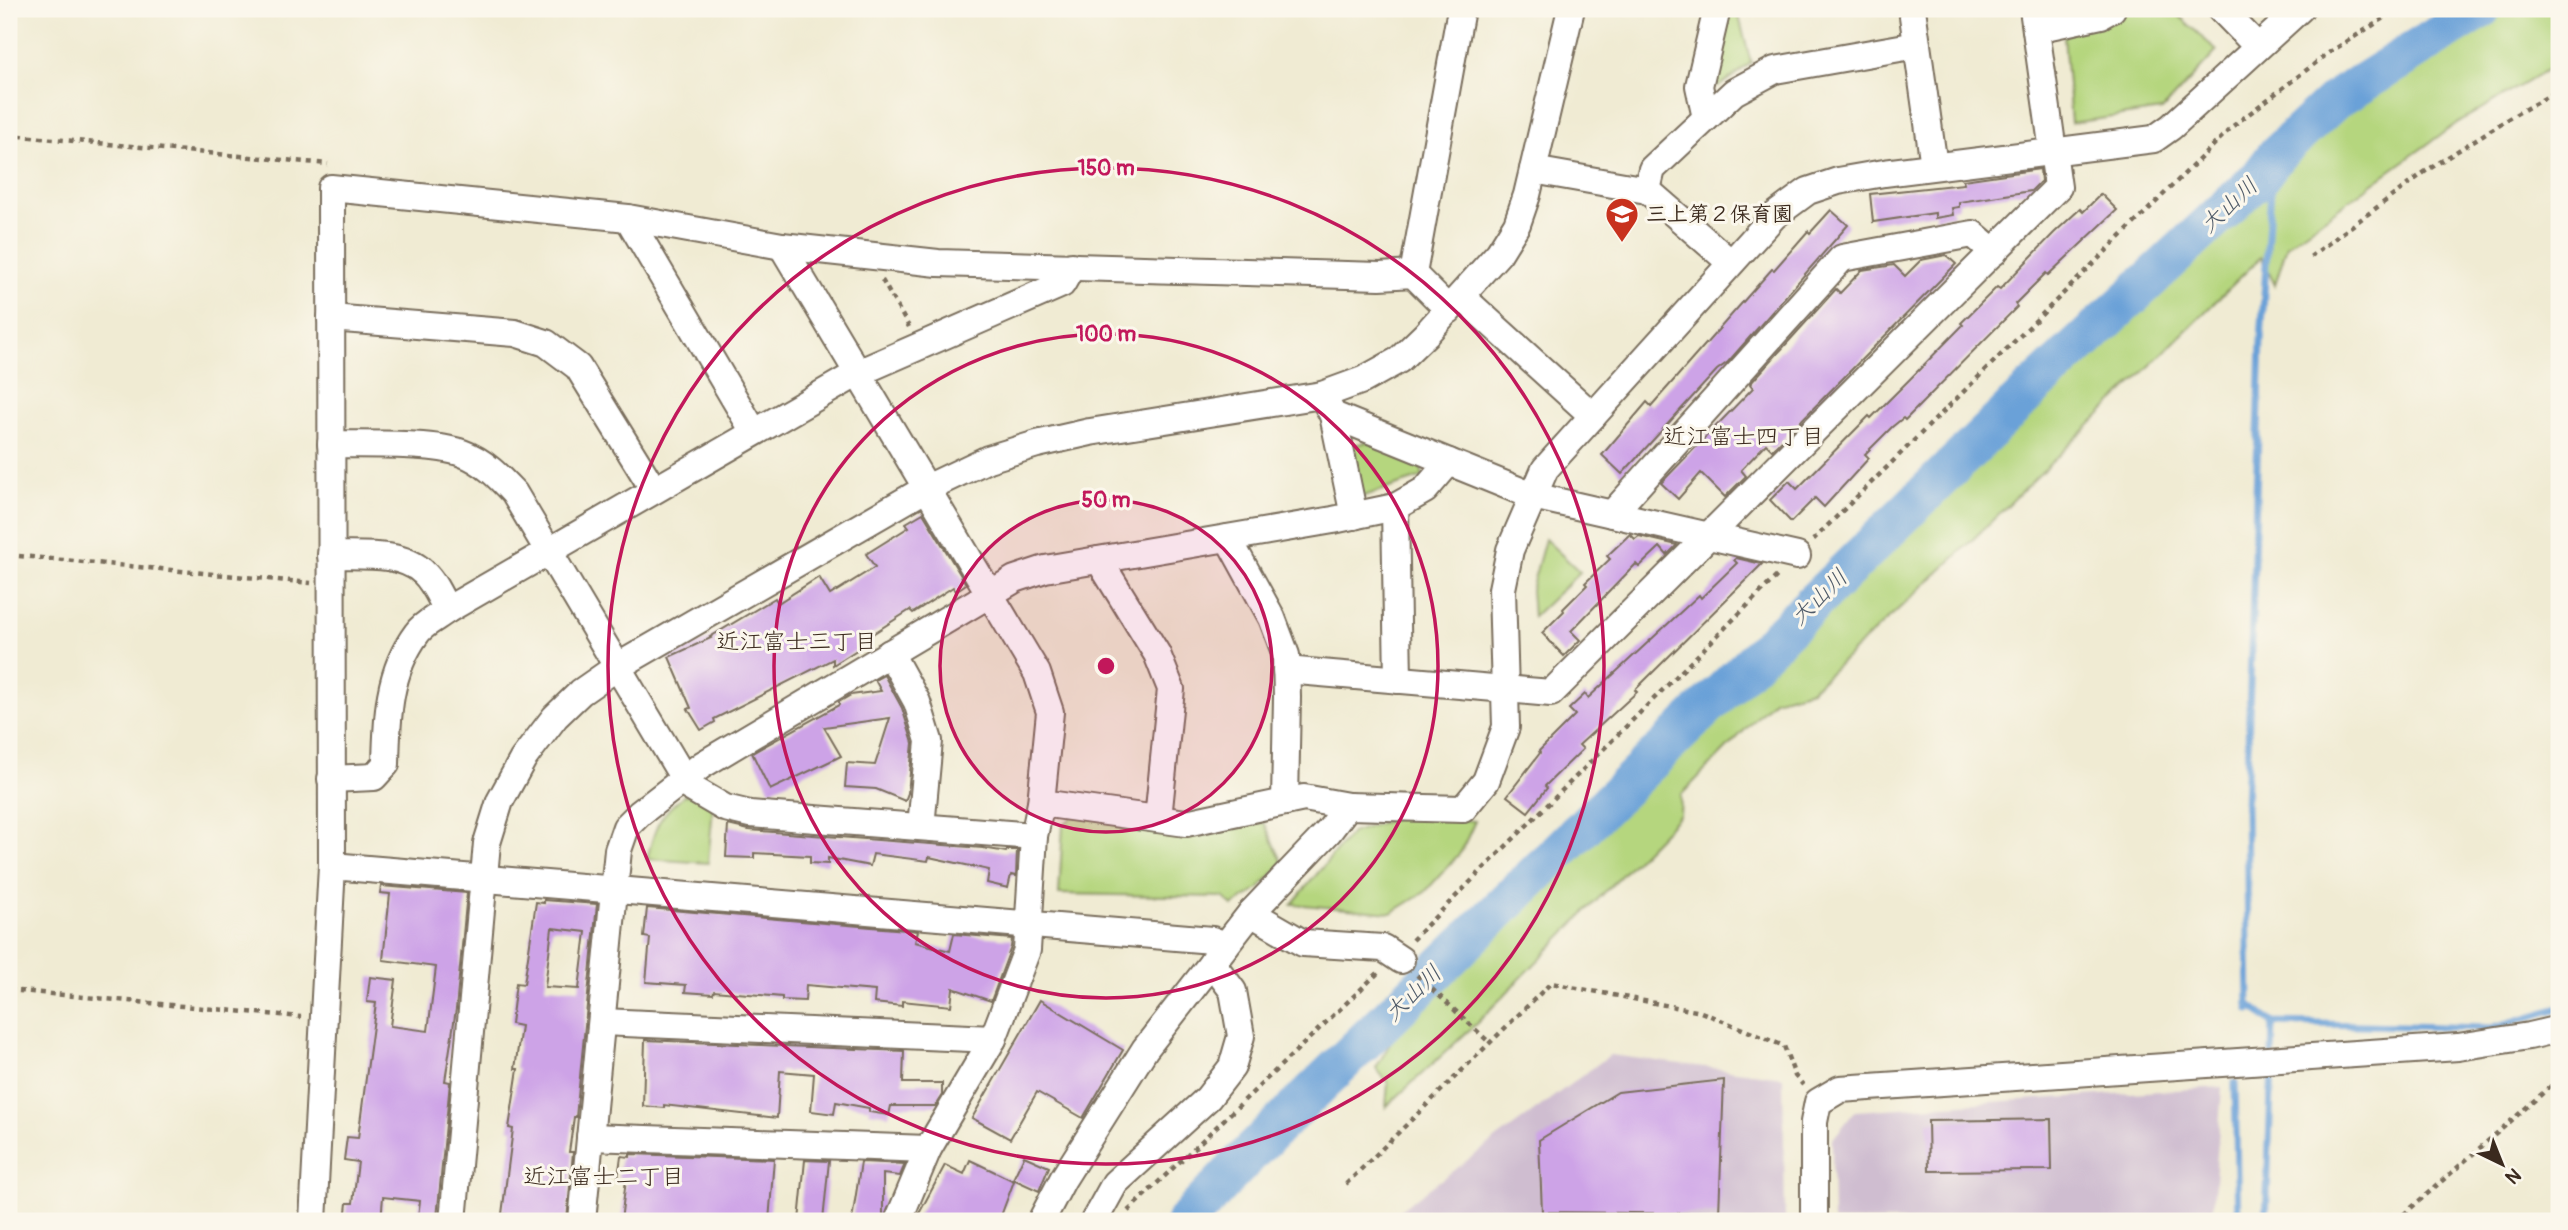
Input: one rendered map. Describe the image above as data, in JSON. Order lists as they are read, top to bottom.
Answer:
{
  "districts": ["近江富士四丁目", "近江富士三丁目", "近江富士二丁目"],
  "water": ["大山川"],
  "places": {
    "school or university": ["三上第２保育園"]
  },
  "north": "bottom right",
  "rings": ["150 m", "100 m", "50 m"]
}
